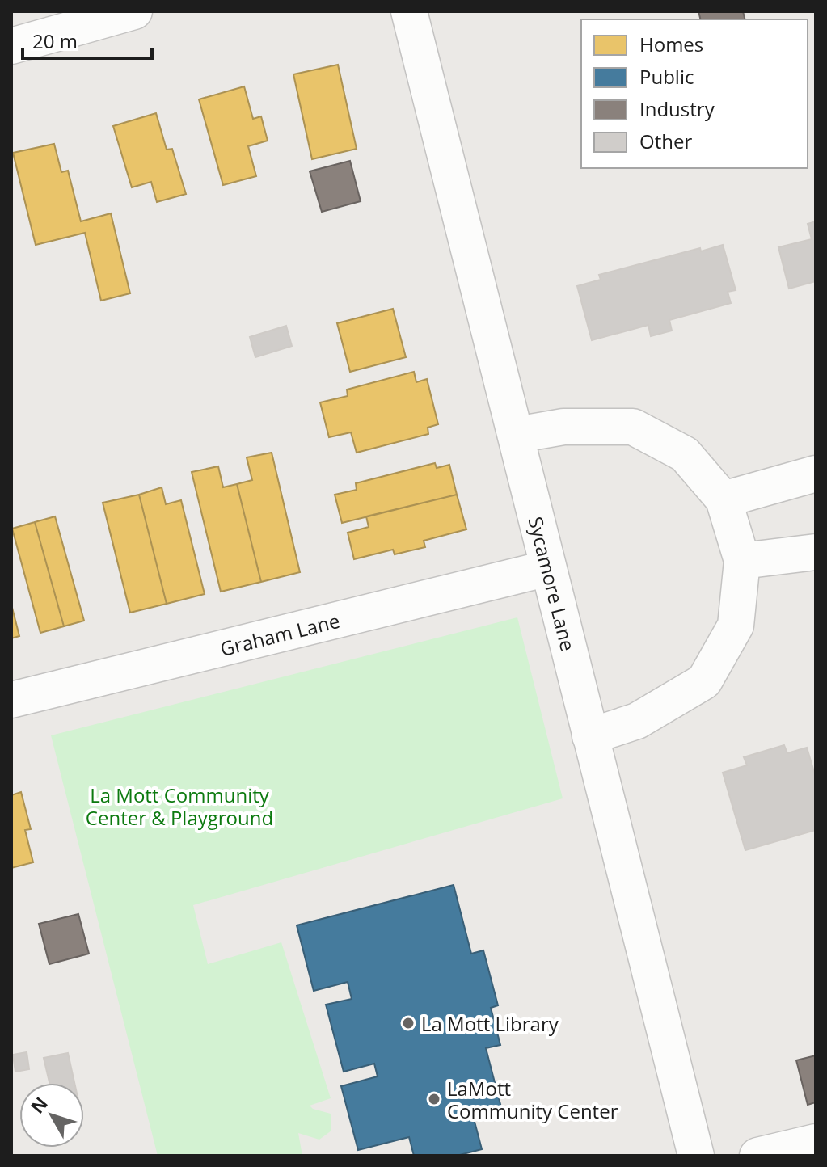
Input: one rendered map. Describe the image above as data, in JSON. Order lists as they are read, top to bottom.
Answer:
{
  "streets": {
    "street": ["Sycamore Lane", "Graham Lane"]
  },
  "crossings": [
    ["Sycamore Lane", "Graham Lane"]
  ],
  "parks": ["La Mott Community Center & Playground"],
  "places": ["La Mott Library", "LaMott Community Center"],
  "legend": [
    "Homes",
    "Public",
    "Industry",
    "Other"
  ],
  "scale_bar": "20 m",
  "north": "top left"
}
